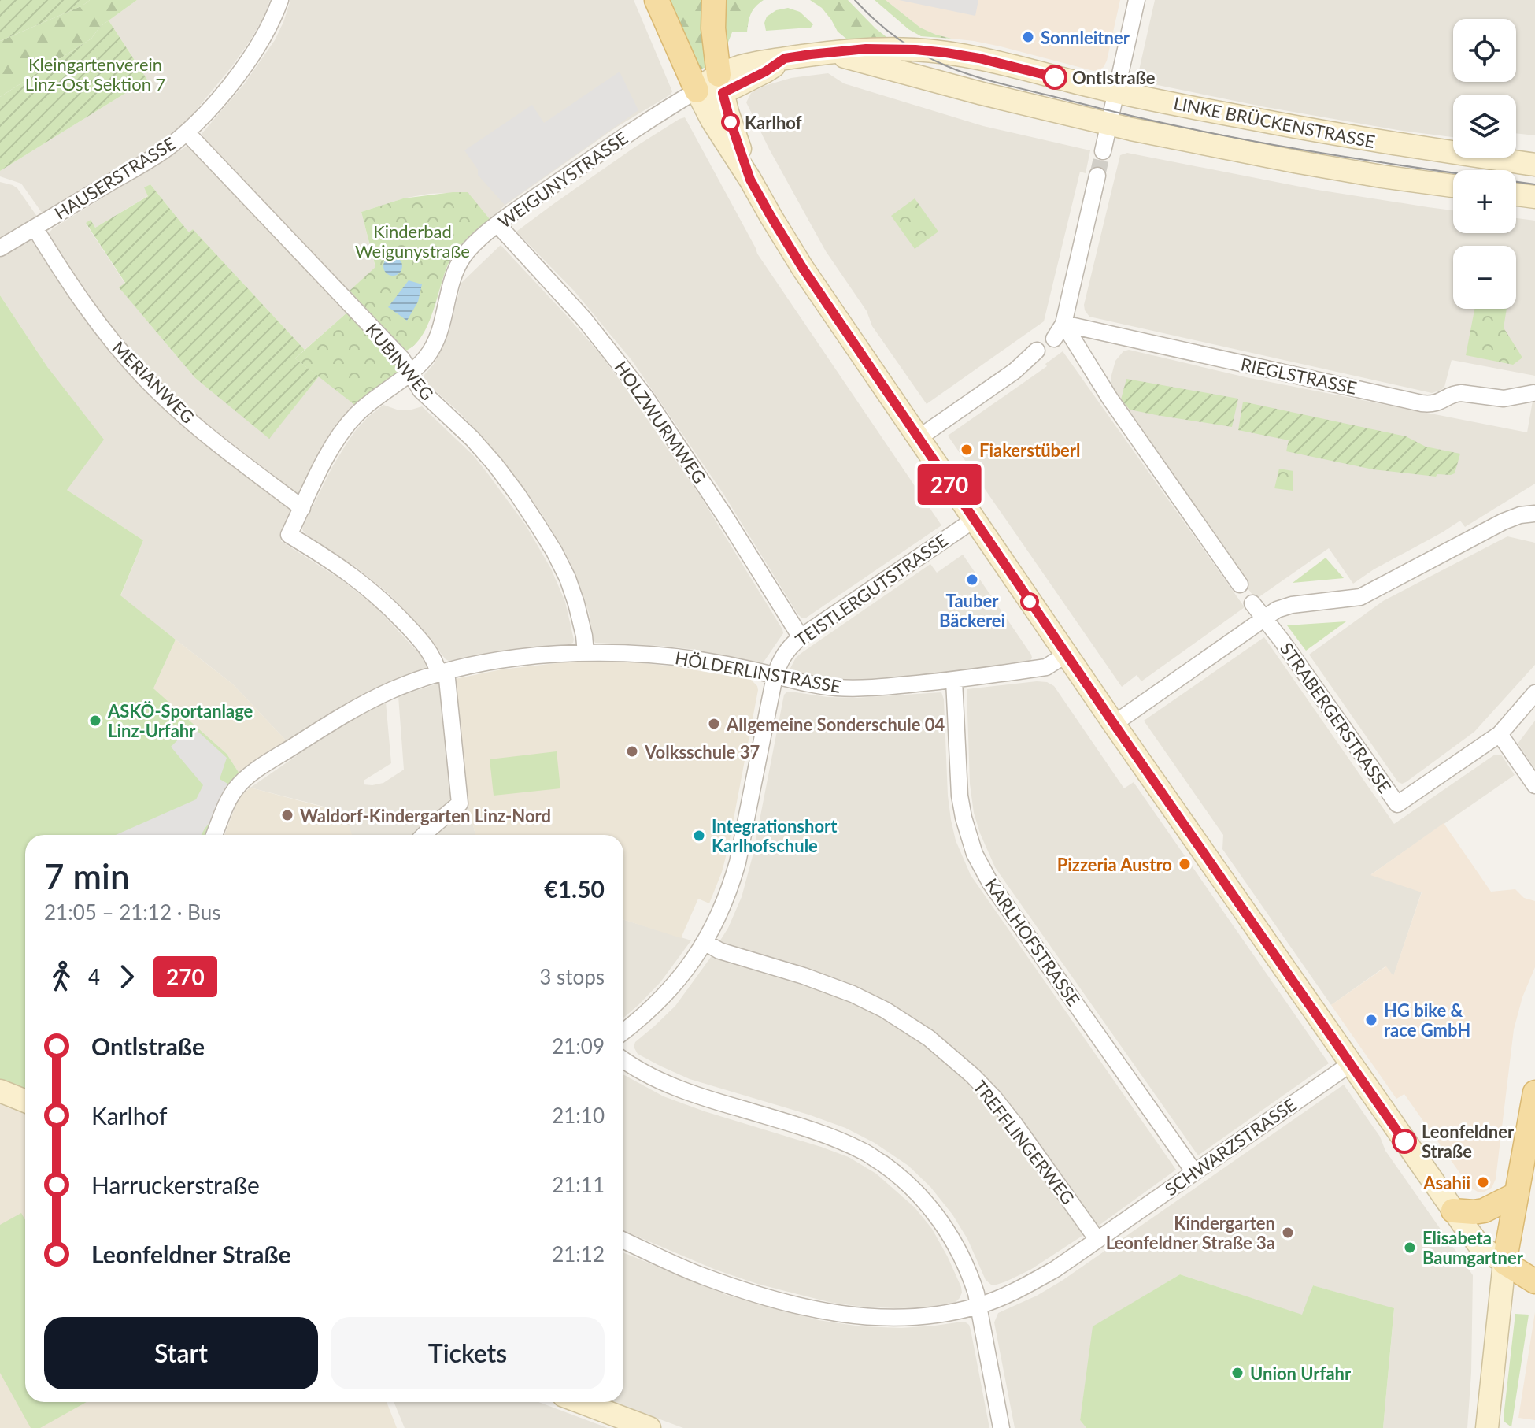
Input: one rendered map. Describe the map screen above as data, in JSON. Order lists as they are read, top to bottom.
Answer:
{
  "streets": {
    "main road": ["LINKE BRÜCKENSTRASSE"],
    "street": [
      "HAUSERSTRASSE",
      "WEIGUNYSTRASSE",
      "KUBINWEG",
      "RIEGLSTRASSE",
      "MERIANWEG",
      "HOLZWURMWEG",
      "TEISTLERGUTSTRASSE",
      "HÖLDERLINSTRASSE",
      "STRABERGERSTRASSE",
      "KARLHOFSTRASSE",
      "TREFFLINGERWEG",
      "SCHWARZSTRASSE"
    ]
  },
  "crossings": [
    ["LINKE BRÜCKENSTRASSE", "WEIGUNYSTRASSE"],
    ["HAUSERSTRASSE", "KUBINWEG"],
    ["HAUSERSTRASSE", "MERIANWEG"],
    ["WEIGUNYSTRASSE", "KUBINWEG"],
    ["WEIGUNYSTRASSE", "MERIANWEG"],
    ["WEIGUNYSTRASSE", "HOLZWURMWEG"],
    ["WEIGUNYSTRASSE", "HÖLDERLINSTRASSE"],
    ["KUBINWEG", "HÖLDERLINSTRASSE"],
    ["HOLZWURMWEG", "TEISTLERGUTSTRASSE"],
    ["TEISTLERGUTSTRASSE", "HÖLDERLINSTRASSE"],
    ["TEISTLERGUTSTRASSE", "TREFFLINGERWEG"],
    ["HÖLDERLINSTRASSE", "KARLHOFSTRASSE"],
    ["KARLHOFSTRASSE", "SCHWARZSTRASSE"],
    ["TREFFLINGERWEG", "SCHWARZSTRASSE"]
  ],
  "parks": ["Kleingartenverein Linz-Ost Sektion 7", "Kinderbad Weigunystraße"],
  "places": [
    "Sonnleitner",
    "Ontlstraße",
    "Karlhof",
    "Fiakerstüberl",
    "Tauber Bäckerei",
    "ASKÖ-Sportanlage Linz-Urfahr",
    "Allgemeine Sonderschule 04",
    "Volksschule 37",
    "Waldorf-Kindergarten Linz-Nord",
    "Integrationshort Karlhofschule",
    "Pizzeria Austro",
    "HG bike & race GmbH",
    "Leonfeldner Straße",
    "Asahii",
    "Kindergarten Leonfeldner Straße 3a",
    "Elisabeta Baumgartner",
    "Union Urfahr"
  ],
  "lines": ["bus line 270"],
  "page": {
    "on_map": "270",
    "map_buttons": ["+", "−"],
    "heading": ["7 min", "21:05 – 21:12 · Bus", "€1.50"],
    "legs": ["4", "270", "3 stops"],
    "list": [
      {
        "name": "Ontlstraße",
        "value": "21:09"
      },
      {
        "name": "Karlhof",
        "value": "21:10"
      },
      {
        "name": "Harruckerstraße",
        "value": "21:11"
      },
      {
        "name": "Leonfeldner Straße",
        "value": "21:12"
      }
    ],
    "buttons": ["Start", "Tickets"]
  }
}
